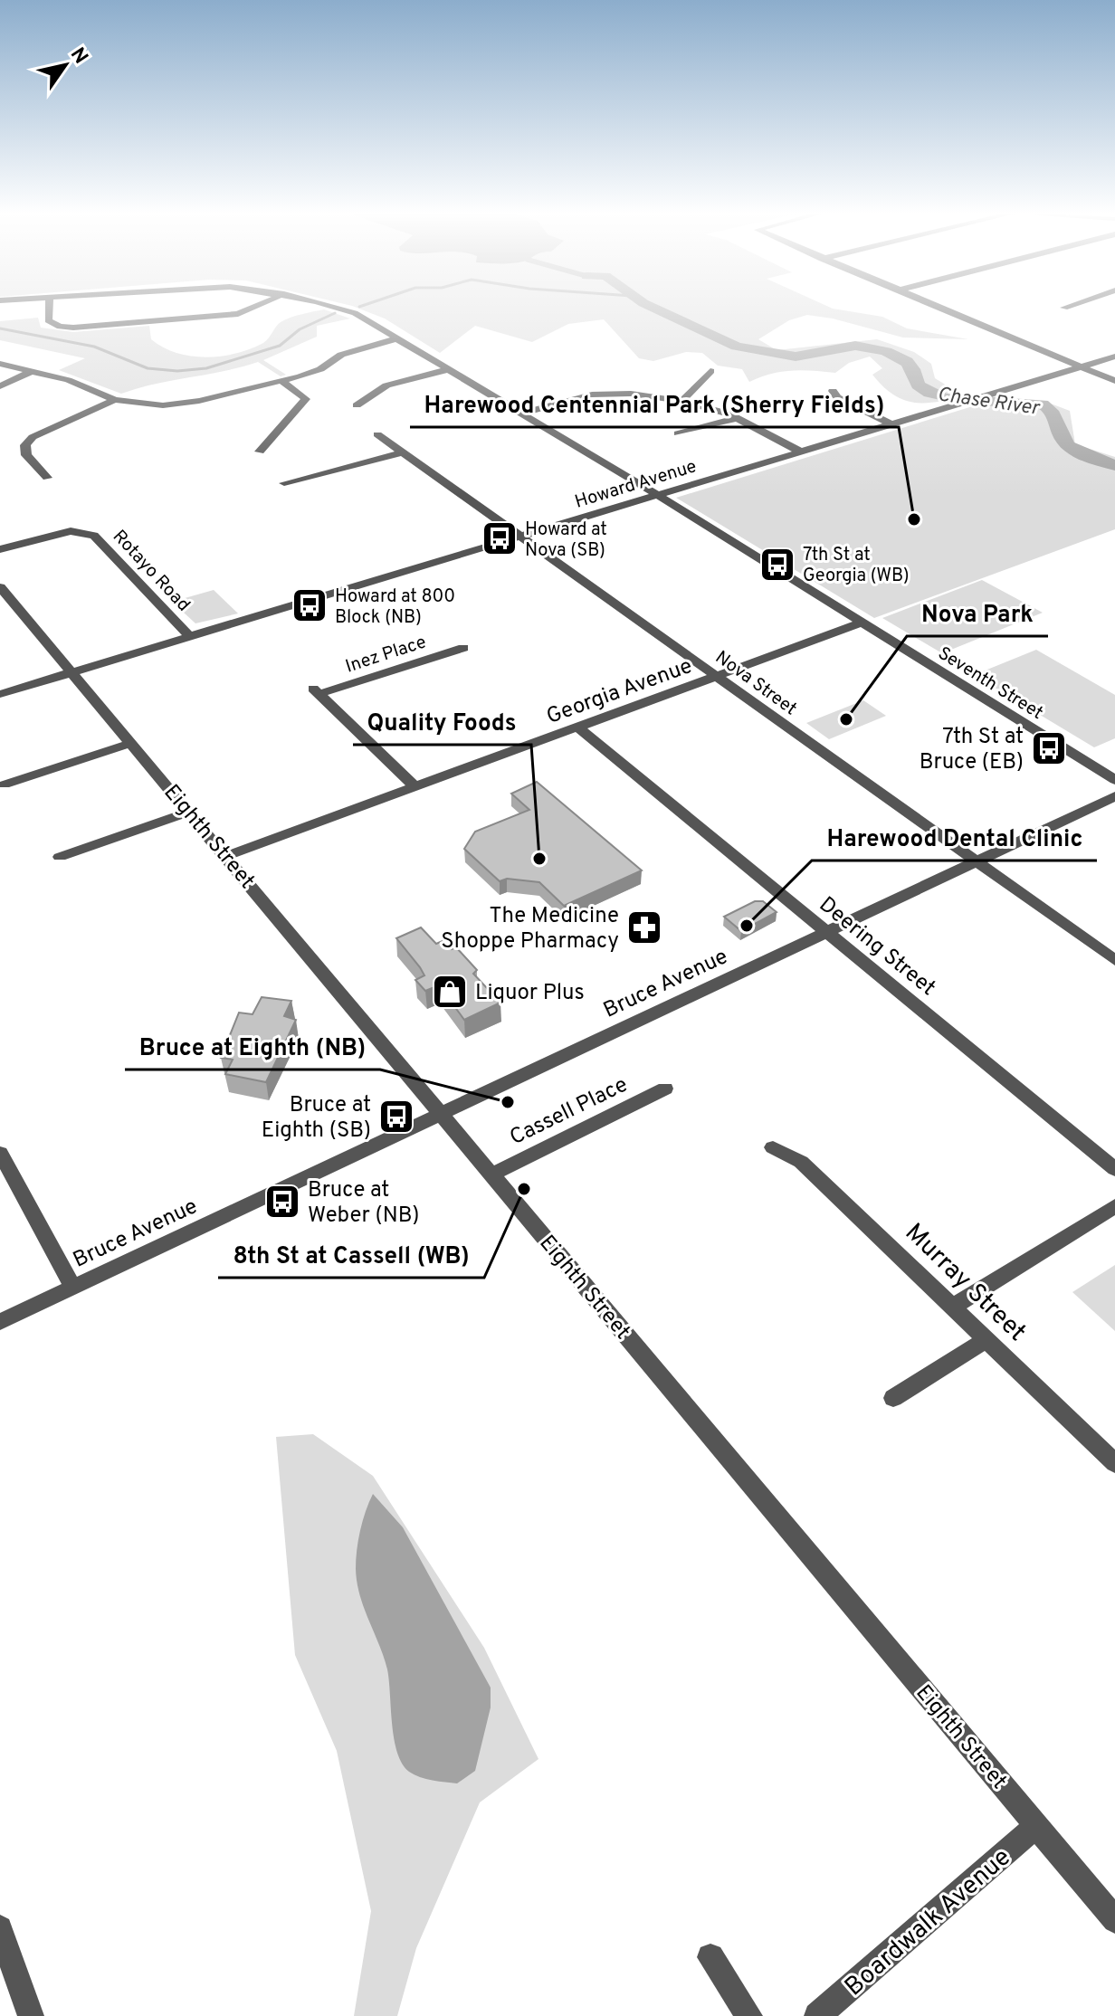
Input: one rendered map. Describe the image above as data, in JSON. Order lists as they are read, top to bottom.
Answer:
{
  "streets": {
    "street": [
      "Howard Avenue",
      "Rotayo Road",
      "Inez Place",
      "Nova Street",
      "Seventh Street",
      "Georgia Avenue",
      "Eighth Street",
      "Deering Street",
      "Bruce Avenue",
      "Cassell Place",
      "Murray Street",
      "Boardwalk Avenue"
    ]
  },
  "crossings": [
    ["Howard Avenue", "Rotayo Road"],
    ["Howard Avenue", "Nova Street"],
    ["Howard Avenue", "Seventh Street"],
    ["Howard Avenue", "Eighth Street"],
    ["Inez Place", "Georgia Avenue"],
    ["Nova Street", "Georgia Avenue"],
    ["Nova Street", "Bruce Avenue"],
    ["Seventh Street", "Georgia Avenue"],
    ["Georgia Avenue", "Eighth Street"],
    ["Georgia Avenue", "Deering Street"],
    ["Eighth Street", "Bruce Avenue"],
    ["Eighth Street", "Cassell Place"],
    ["Eighth Street", "Boardwalk Avenue"],
    ["Deering Street", "Bruce Avenue"]
  ],
  "water": ["Chase River"],
  "places": {
    "other": [
      "Harewood Centennial Park (Sherry Fields)",
      "Nova Park",
      "Quality Foods",
      "Harewood Dental Clinic",
      "Bruce at Eighth (NB)",
      "8th St at Cassell (WB)"
    ],
    "bus stop": [
      "Howard at Nova (SB)",
      "7th St at Georgia (WB)",
      "Howard at 800 Block (NB)",
      "7th St at Bruce (EB)",
      "Bruce at Eighth (SB)",
      "Bruce at Weber (NB)"
    ],
    "pharmacy": ["The Medicine Shoppe Pharmacy"],
    "shop": ["Liquor Plus"]
  },
  "north": "top right"
}
